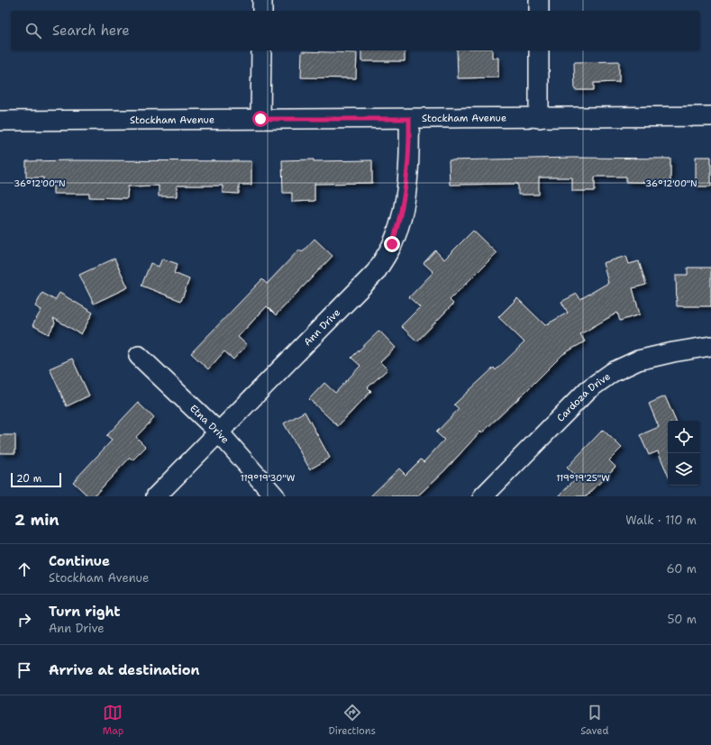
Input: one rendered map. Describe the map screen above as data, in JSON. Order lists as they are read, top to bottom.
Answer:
{
  "streets": {
    "street": [
      "Stockham Avenue",
      "Ann Drive",
      "Cardoza Drive",
      "Etna Drive"
    ]
  },
  "crossings": [
    ["Stockham Avenue", "Ann Drive"],
    ["Ann Drive", "Etna Drive"]
  ],
  "scale_bar": "20 m",
  "page": {
    "search": "Search here",
    "scale": "20 m",
    "heading": ["2 min", "Walk · 110 m"],
    "list": [
      ["Continue", "Stockham Avenue", "60 m"],
      ["Turn right", "Ann Drive", "50 m"],
      "Arrive at destination"
    ],
    "nav": ["Map", "Directions", "Saved"]
  },
  "coordinates": ["36°12'00\"N", "119°19'30\"W", "119°19'25\"W"]
}
